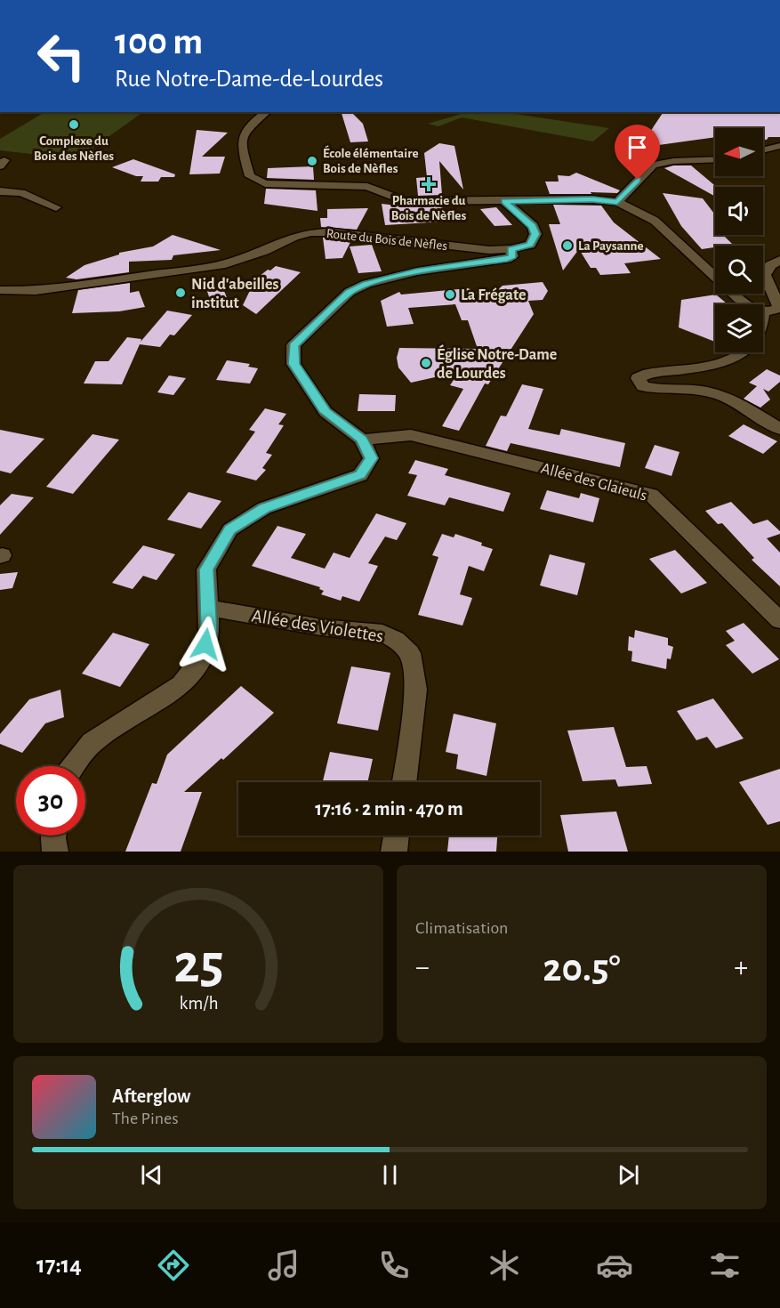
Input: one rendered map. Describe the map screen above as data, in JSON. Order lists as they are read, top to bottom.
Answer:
{
  "streets": {
    "street": ["Route du Bois de Nèfles", "Allée des Glaieuls", "Allée des Violettes"]
  },
  "places": {
    "other": [
      "Complexe du Bois des Nèfles",
      "École élémentaire Bois de Nèfles",
      "La Paysanne",
      "Nid d'abeilles institut",
      "La Frégate",
      "Église Notre-Dame de Lourdes"
    ],
    "health": ["Pharmacie du Bois de Nèfles"]
  },
  "north": "left",
  "page": {
    "turn": ["100 m", "Rue Notre-Dame-de-Lourdes"],
    "limit": "30",
    "trip": "17:16 · 2 min · 470 m",
    "tile": "Climatisation",
    "heat": ["−", "20.5°", "+"],
    "song": ["Afterglow", "The Pines"],
    "tabs": "17:14",
    "gauge": ["25", "km/h"]
  }
}
